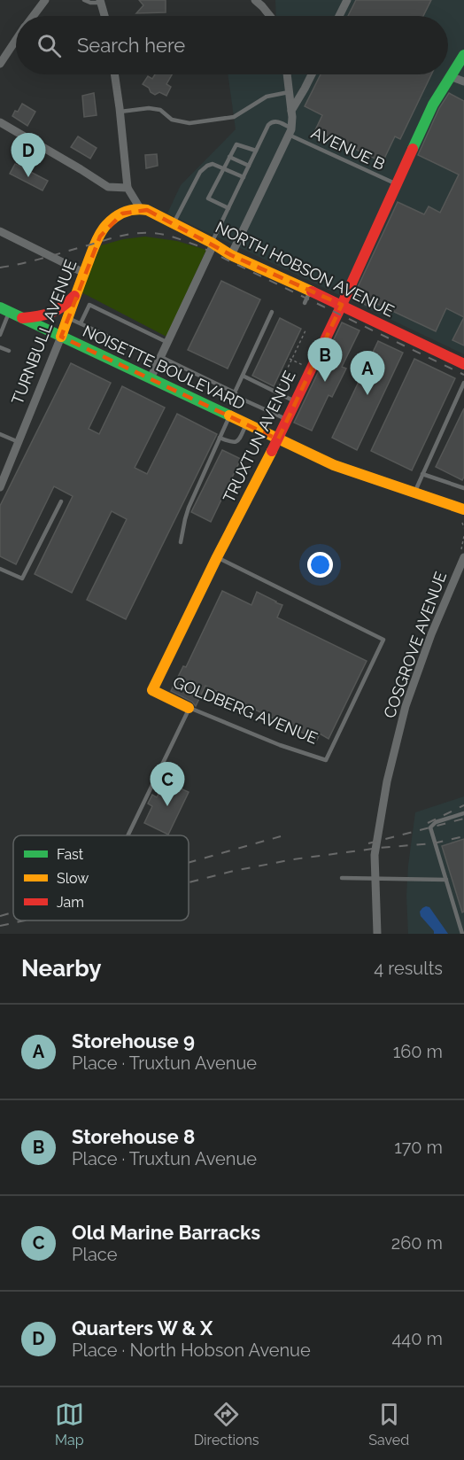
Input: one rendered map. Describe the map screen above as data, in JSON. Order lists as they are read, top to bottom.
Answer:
{
  "streets": {
    "street": [
      "NORTH HOBSON AVENUE",
      "TURNBULL AVENUE",
      "NOISETTE BOULEVARD",
      "TRUXTUN AVENUE",
      "COSGROVE AVENUE",
      "GOLDBERG AVENUE"
    ],
    "lane": ["AVENUE B"]
  },
  "crossings": [
    ["AVENUE B", "TRUXTUN AVENUE"],
    ["NORTH HOBSON AVENUE", "TURNBULL AVENUE"],
    ["NORTH HOBSON AVENUE", "TRUXTUN AVENUE"],
    ["TURNBULL AVENUE", "NOISETTE BOULEVARD"],
    ["NOISETTE BOULEVARD", "TRUXTUN AVENUE"],
    ["TRUXTUN AVENUE", "GOLDBERG AVENUE"]
  ],
  "legend": ["Fast", "Slow", "Jam"],
  "page": {
    "search": "Search here",
    "pins": [
      "D",
      "B",
      "A",
      "C"
    ],
    "heading": ["Nearby", "4 results"],
    "list": [
      {
        "mark": "A",
        "name": "Storehouse 9",
        "note": "Place · Truxtun Avenue",
        "value": "160 m"
      },
      {
        "mark": "B",
        "name": "Storehouse 8",
        "note": "Place · Truxtun Avenue",
        "value": "170 m"
      },
      {
        "mark": "C",
        "name": "Old Marine Barracks",
        "note": "Place",
        "value": "260 m"
      },
      {
        "mark": "D",
        "name": "Quarters W & X",
        "note": "Place · North Hobson Avenue",
        "value": "440 m"
      }
    ],
    "nav": ["Map", "Directions", "Saved"]
  }
}
